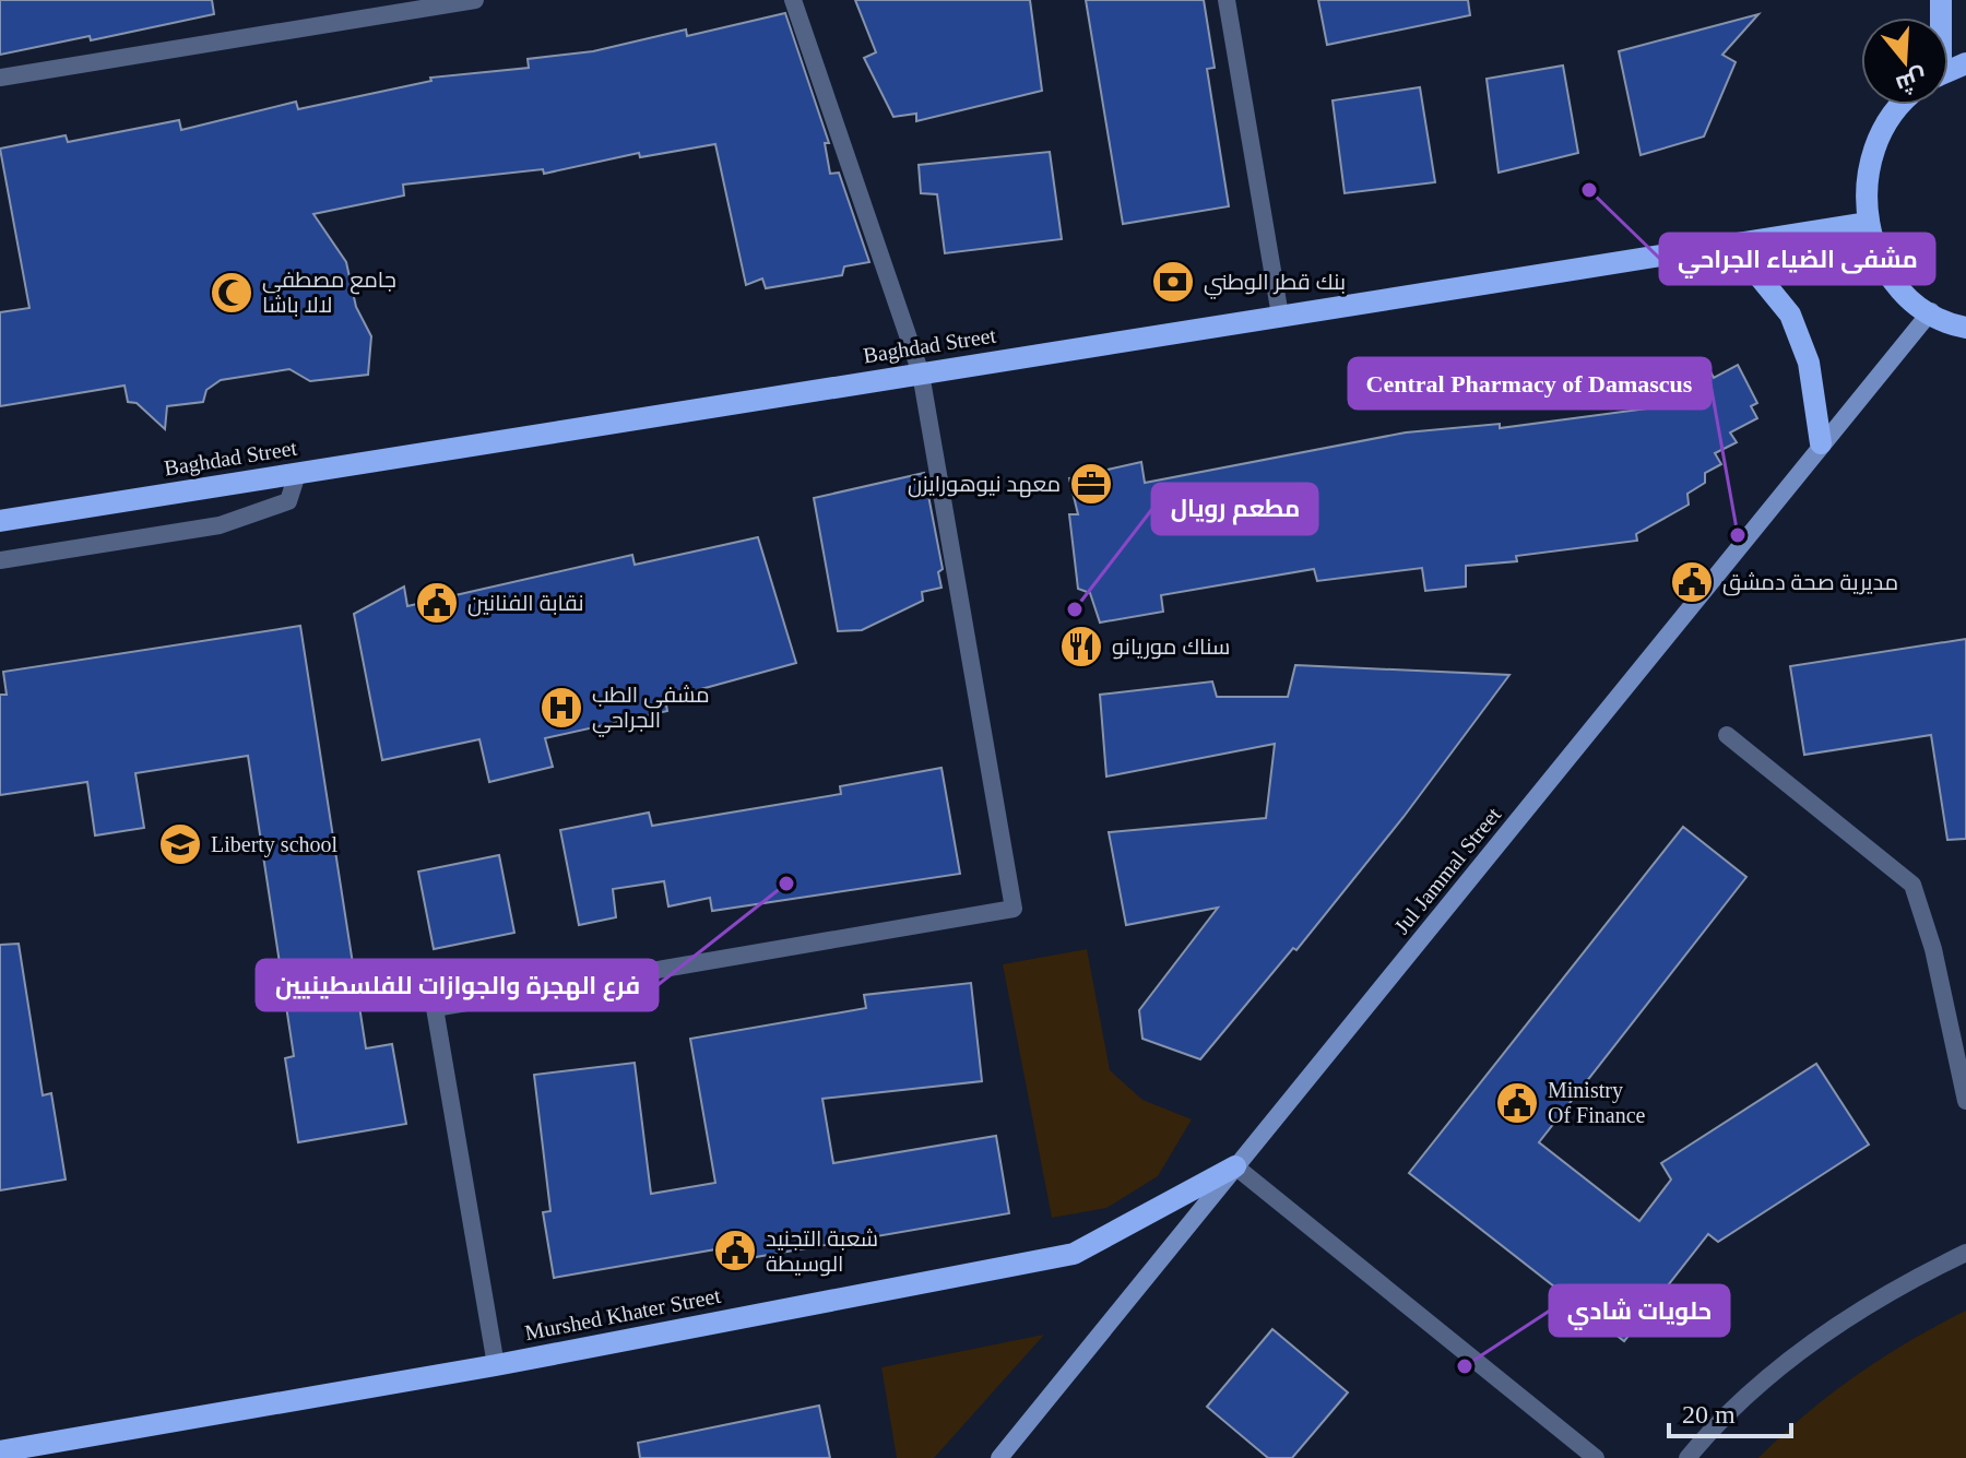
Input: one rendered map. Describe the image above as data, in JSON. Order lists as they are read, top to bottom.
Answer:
{
  "streets": {
    "main road": ["Baghdad Street", "Jul Jammal Street", "Murshed Khater Street"]
  },
  "crossings": [
    ["Jul Jammal Street", "Murshed Khater Street"]
  ],
  "places": {
    "other": [
      "مشفى الضياء الجراحي",
      "Central Pharmacy of Damascus",
      "مطعم رويال",
      "فرع الهجرة والجوازات للفلسطينيين",
      "حلويات شادي"
    ],
    "bank": ["بنك قطر الوطني"],
    "mosque": ["جامع مصطفى لالا باشا"],
    "office": ["معهد نيوهورايزن"],
    "public building": [
      "مديرية صحة دمشق",
      "نقابة الفنانين",
      "Ministry Of Finance",
      "شعبة التجنيد الوسيطة"
    ],
    "restaurant": ["سناك موريانو"],
    "hospital": ["مشفى الطب الجراحي"],
    "school or university": ["Liberty school"]
  },
  "scale_bar": "20 m",
  "north": "bottom"
}
